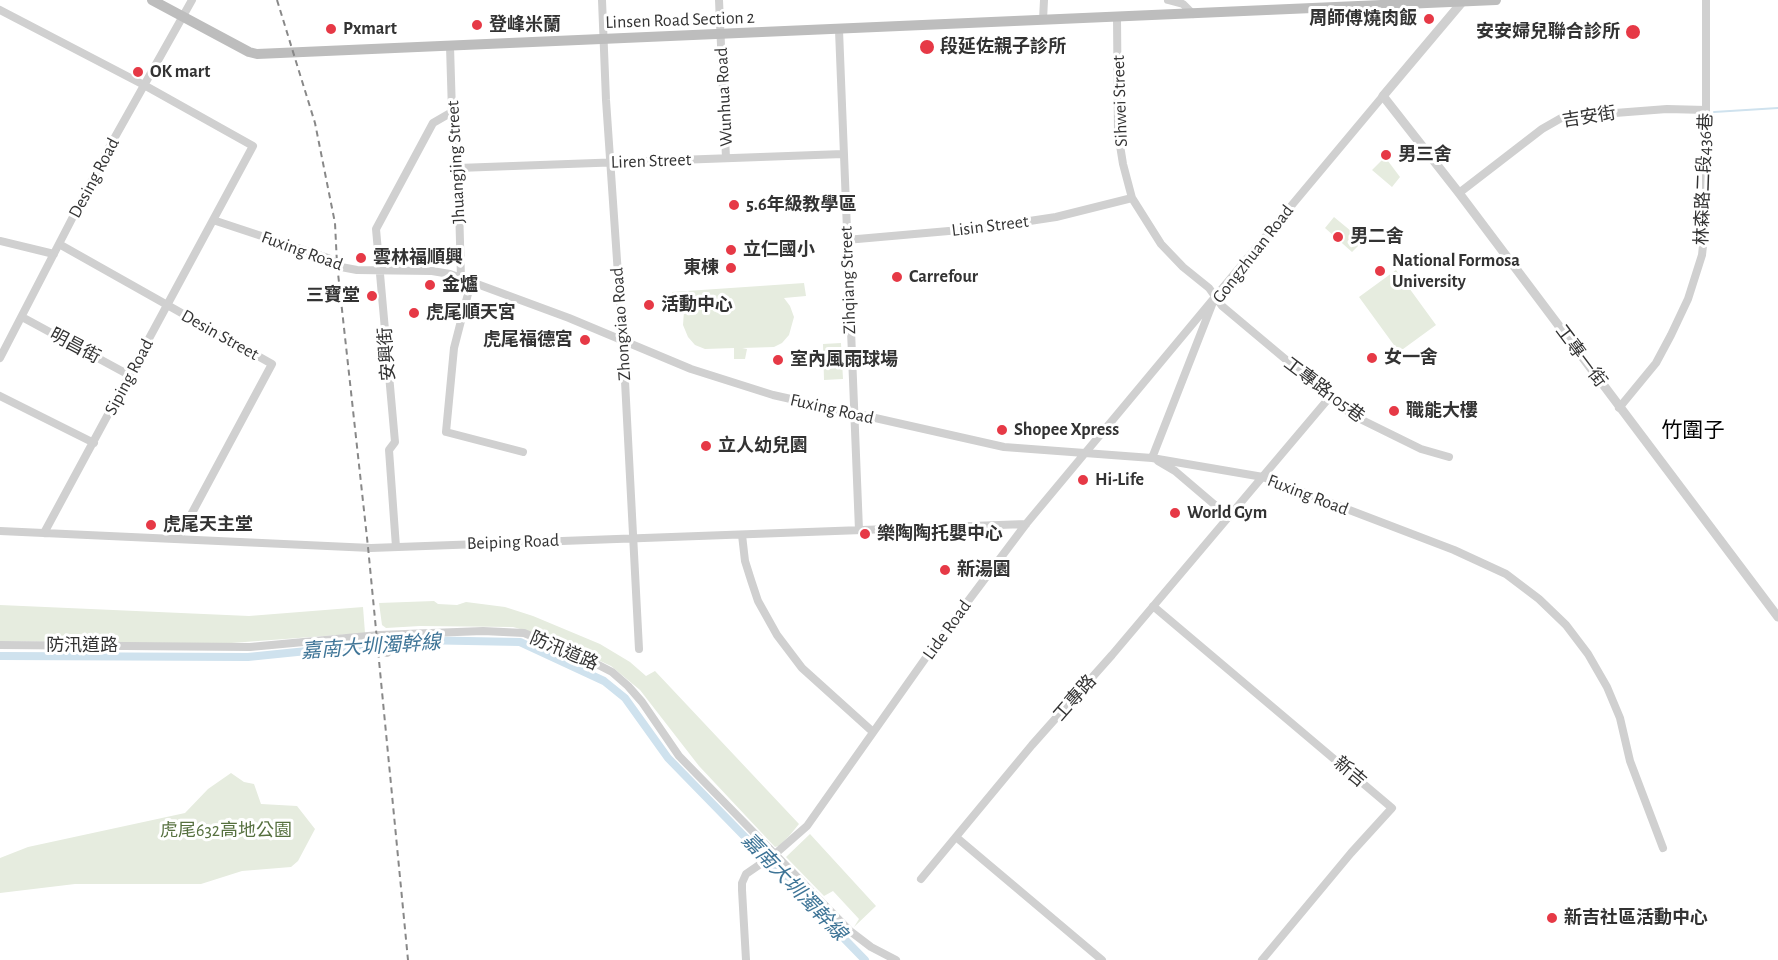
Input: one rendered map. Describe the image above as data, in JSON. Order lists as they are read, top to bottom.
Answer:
{
  "streets": {
    "main road": ["Linsen Road Section 2"],
    "street": [
      "Wunhua Road",
      "Sihwei Street",
      "吉安街",
      "Liren Street",
      "Jhuangjing Street",
      "Desing Road",
      "林森路二段436巷",
      "Lisin Street",
      "Fuxing Road",
      "Gongzhuan Road",
      "Zihqiang Street",
      "Zhongxiao Road",
      "Desin Street",
      "明昌街",
      "安興街",
      "工專一街",
      "Siping Road",
      "工專路105巷",
      "Beiping Road",
      "Lide Road",
      "防汛道路",
      "工專路",
      "新吉"
    ]
  },
  "crossings": [
    ["Linsen Road Section 2", "Wunhua Road"],
    ["Linsen Road Section 2", "Sihwei Street"],
    ["Linsen Road Section 2", "Jhuangjing Street"],
    ["Linsen Road Section 2", "Desing Road"],
    ["Linsen Road Section 2", "Gongzhuan Road"],
    ["Linsen Road Section 2", "Zihqiang Street"],
    ["Linsen Road Section 2", "Zhongxiao Road"],
    ["Wunhua Road", "Liren Street"],
    ["Sihwei Street", "Lisin Street"],
    ["Sihwei Street", "Gongzhuan Road"],
    ["Sihwei Street", "工專路105巷"],
    ["Sihwei Street", "Lide Road"],
    ["吉安街", "林森路二段436巷"],
    ["吉安街", "工專一街"],
    ["Liren Street", "Jhuangjing Street"],
    ["Liren Street", "Zihqiang Street"],
    ["Liren Street", "Zhongxiao Road"],
    ["Jhuangjing Street", "Fuxing Road"],
    ["Jhuangjing Street", "安興街"],
    ["Desing Road", "Desin Street"],
    ["Desing Road", "明昌街"],
    ["林森路二段436巷", "工專一街"],
    ["Lisin Street", "Zihqiang Street"],
    ["Fuxing Road", "Gongzhuan Road"],
    ["Fuxing Road", "Zihqiang Street"],
    ["Fuxing Road", "Zhongxiao Road"],
    ["Fuxing Road", "安興街"],
    ["Fuxing Road", "Siping Road"],
    ["Fuxing Road", "Lide Road"],
    ["Fuxing Road", "工專路"],
    ["Gongzhuan Road", "工專一街"],
    ["Gongzhuan Road", "工專路105巷"],
    ["Gongzhuan Road", "Lide Road"],
    ["Zihqiang Street", "Beiping Road"],
    ["Zhongxiao Road", "Beiping Road"],
    ["Desin Street", "Siping Road"],
    ["Desin Street", "Beiping Road"],
    ["明昌街", "Siping Road"],
    ["安興街", "Beiping Road"],
    ["Siping Road", "Beiping Road"],
    ["工專路105巷", "Lide Road"],
    ["工專路105巷", "工專路"],
    ["Beiping Road", "Lide Road"],
    ["Lide Road", "防汛道路"],
    ["工專路", "新吉"]
  ],
  "districts": ["竹圍子"],
  "water": ["嘉南大圳濁幹線"],
  "parks": ["虎尾632高地公園"],
  "places": [
    "周師傅燒肉飯",
    "登峰米蘭",
    "Pxmart",
    "安安婦兒聯合診所",
    "段延佐親子診所",
    "OK mart",
    "男三舍",
    "5.6年級教學區",
    "男二舍",
    "立仁國小",
    "雲林福順興",
    "東棟",
    "National Formosa University",
    "Carrefour",
    "金爐",
    "三寶堂",
    "活動中心",
    "虎尾順天宮",
    "虎尾福德宮",
    "女一舍",
    "室內風雨球場",
    "職能大樓",
    "Shopee Xpress",
    "立人幼兒園",
    "Hi-Life",
    "World Gym",
    "虎尾天主堂",
    "樂陶陶托嬰中心",
    "新湯園",
    "新吉社區活動中心"
  ]
}
